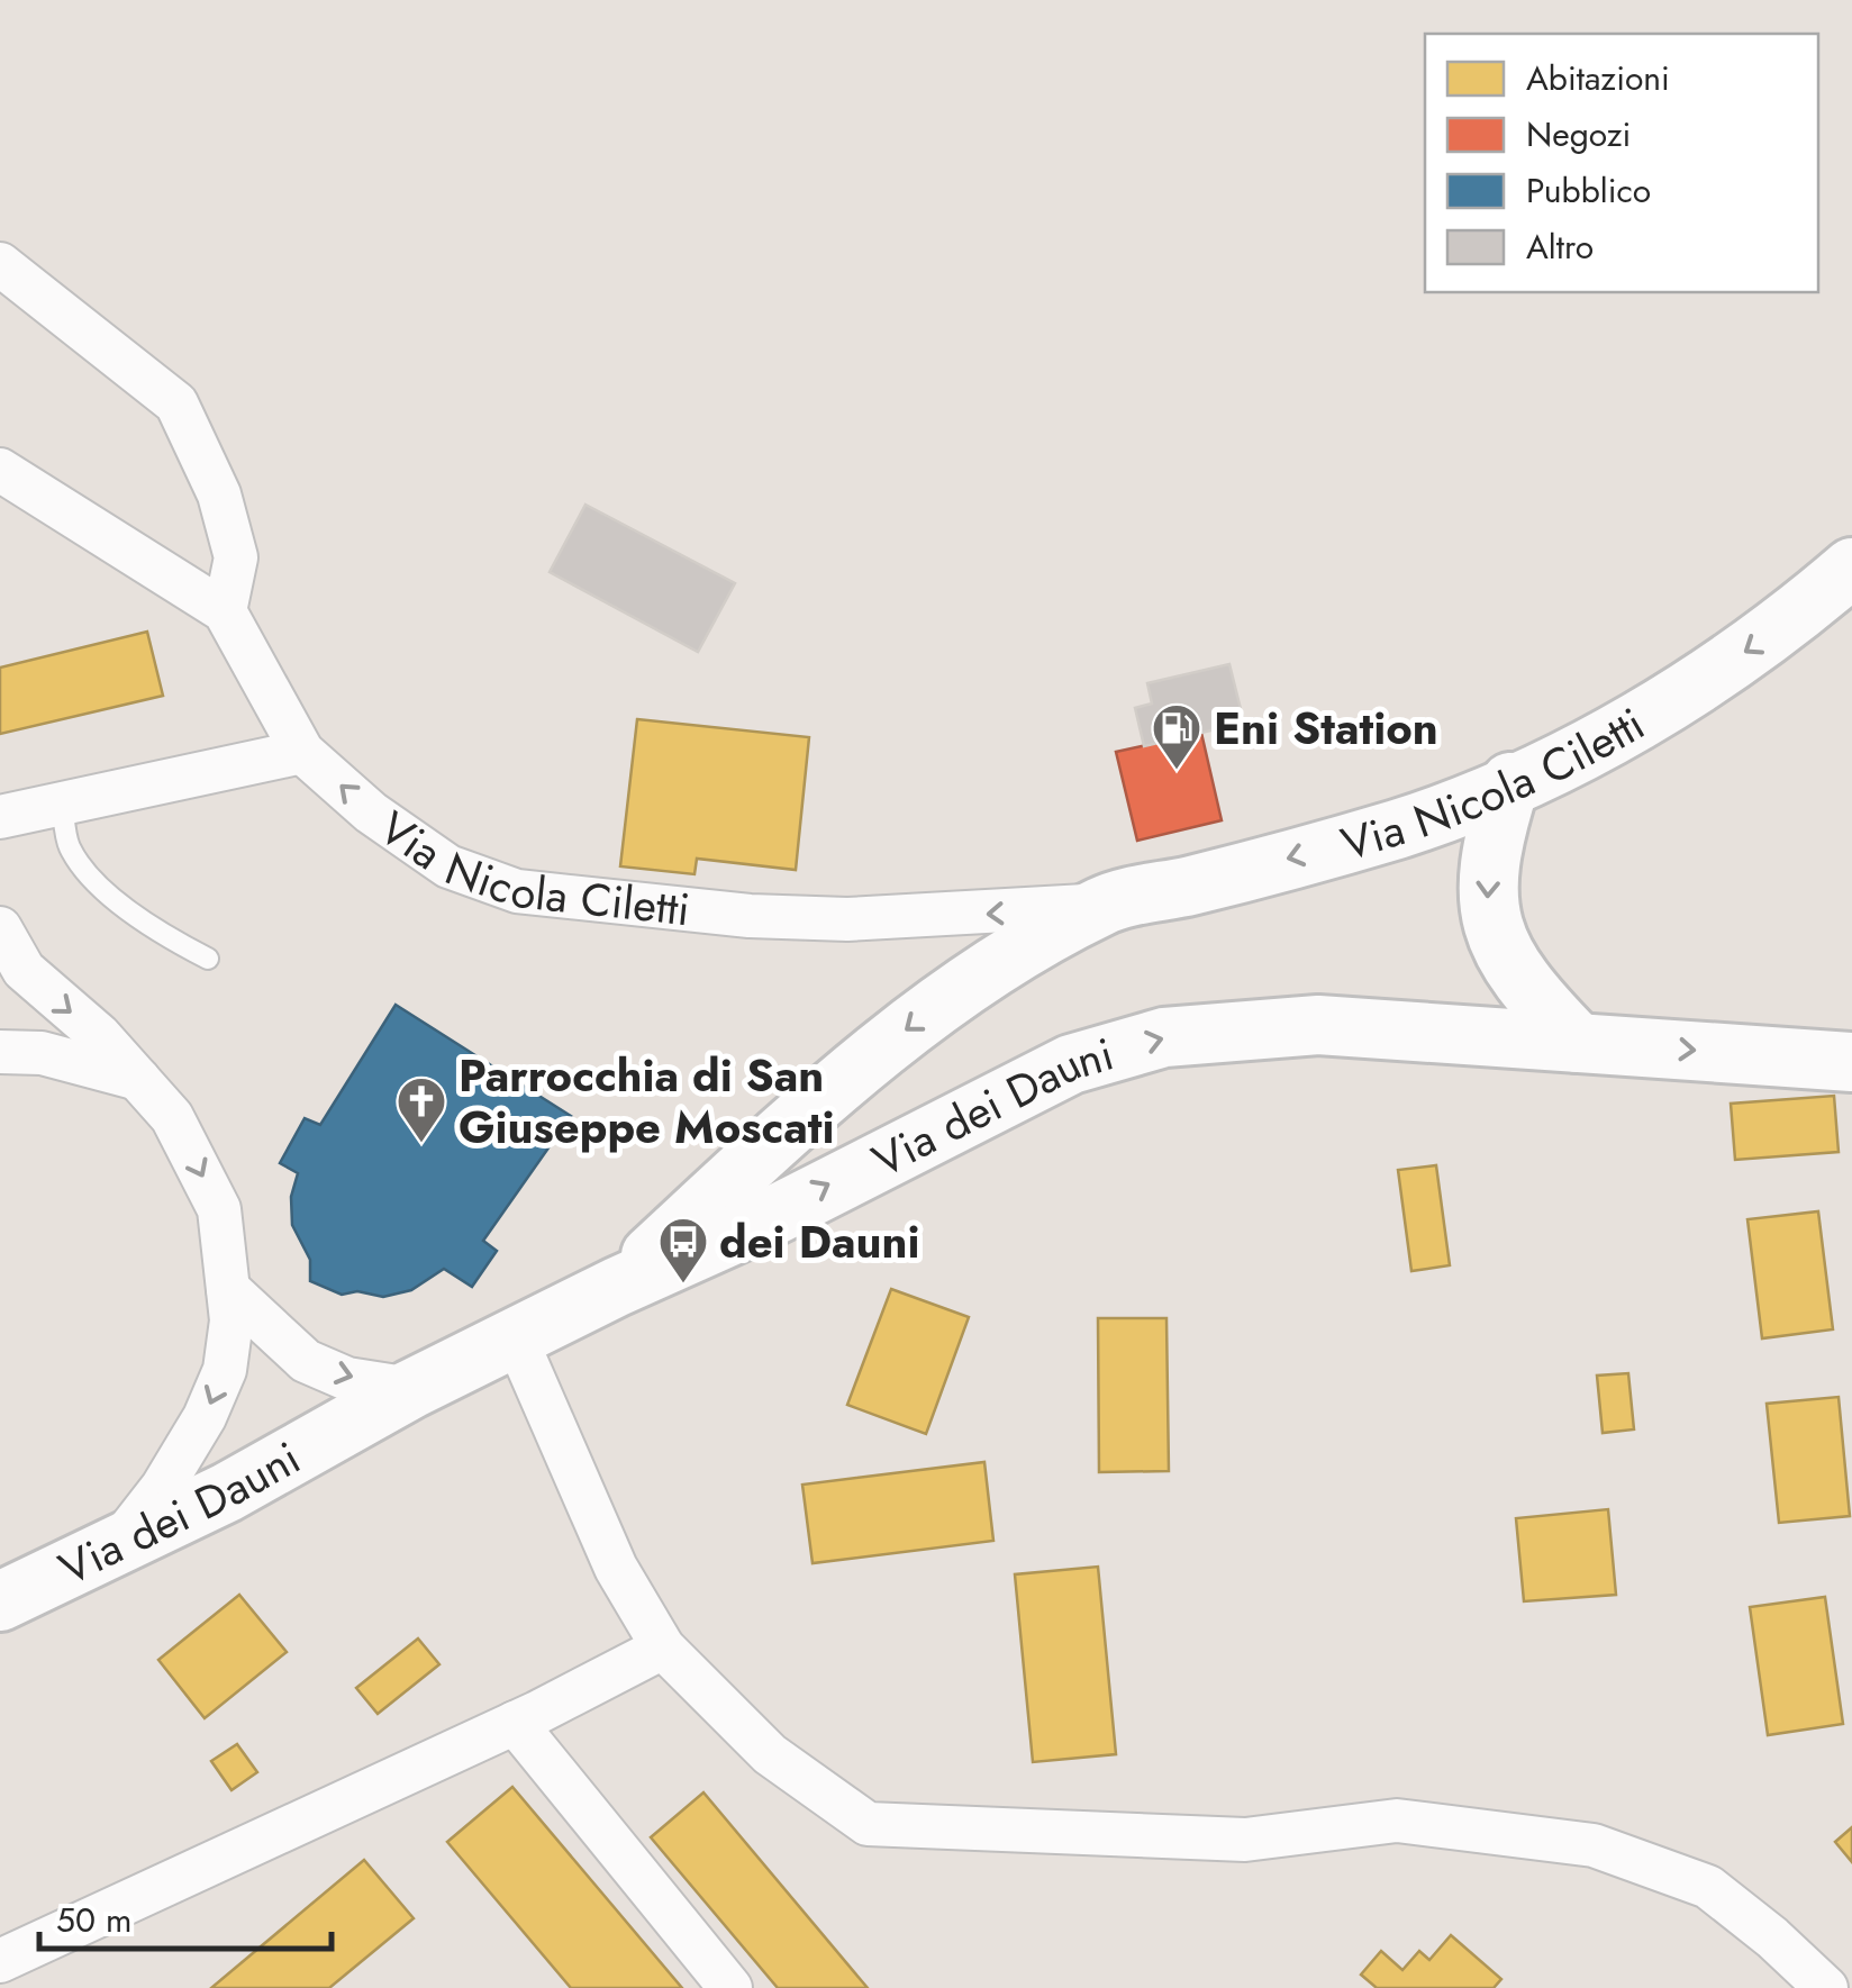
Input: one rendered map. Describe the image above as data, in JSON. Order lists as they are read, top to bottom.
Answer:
{
  "streets": {
    "main road": ["Via Nicola Ciletti", "Via dei Dauni"]
  },
  "crossings": [
    ["Via Nicola Ciletti", "Via dei Dauni"]
  ],
  "one_way": ["Via Nicola Ciletti", "Via dei Dauni"],
  "places": {
    "fuel station": ["Eni Station"],
    "church": ["Parrocchia di San Giuseppe Moscati"],
    "bus stop": ["dei Dauni"]
  },
  "legend": [
    "Abitazioni",
    "Negozi",
    "Pubblico",
    "Altro"
  ],
  "scale_bar": "50 m"
}
